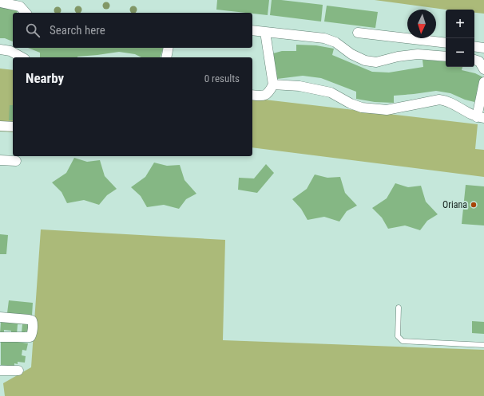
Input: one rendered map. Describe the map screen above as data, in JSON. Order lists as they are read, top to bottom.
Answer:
{
  "places": ["Oriana"],
  "north": "bottom",
  "page": {
    "map_buttons": ["+", "−"],
    "search": "Search here",
    "heading": ["Nearby", "0 results"]
  }
}
